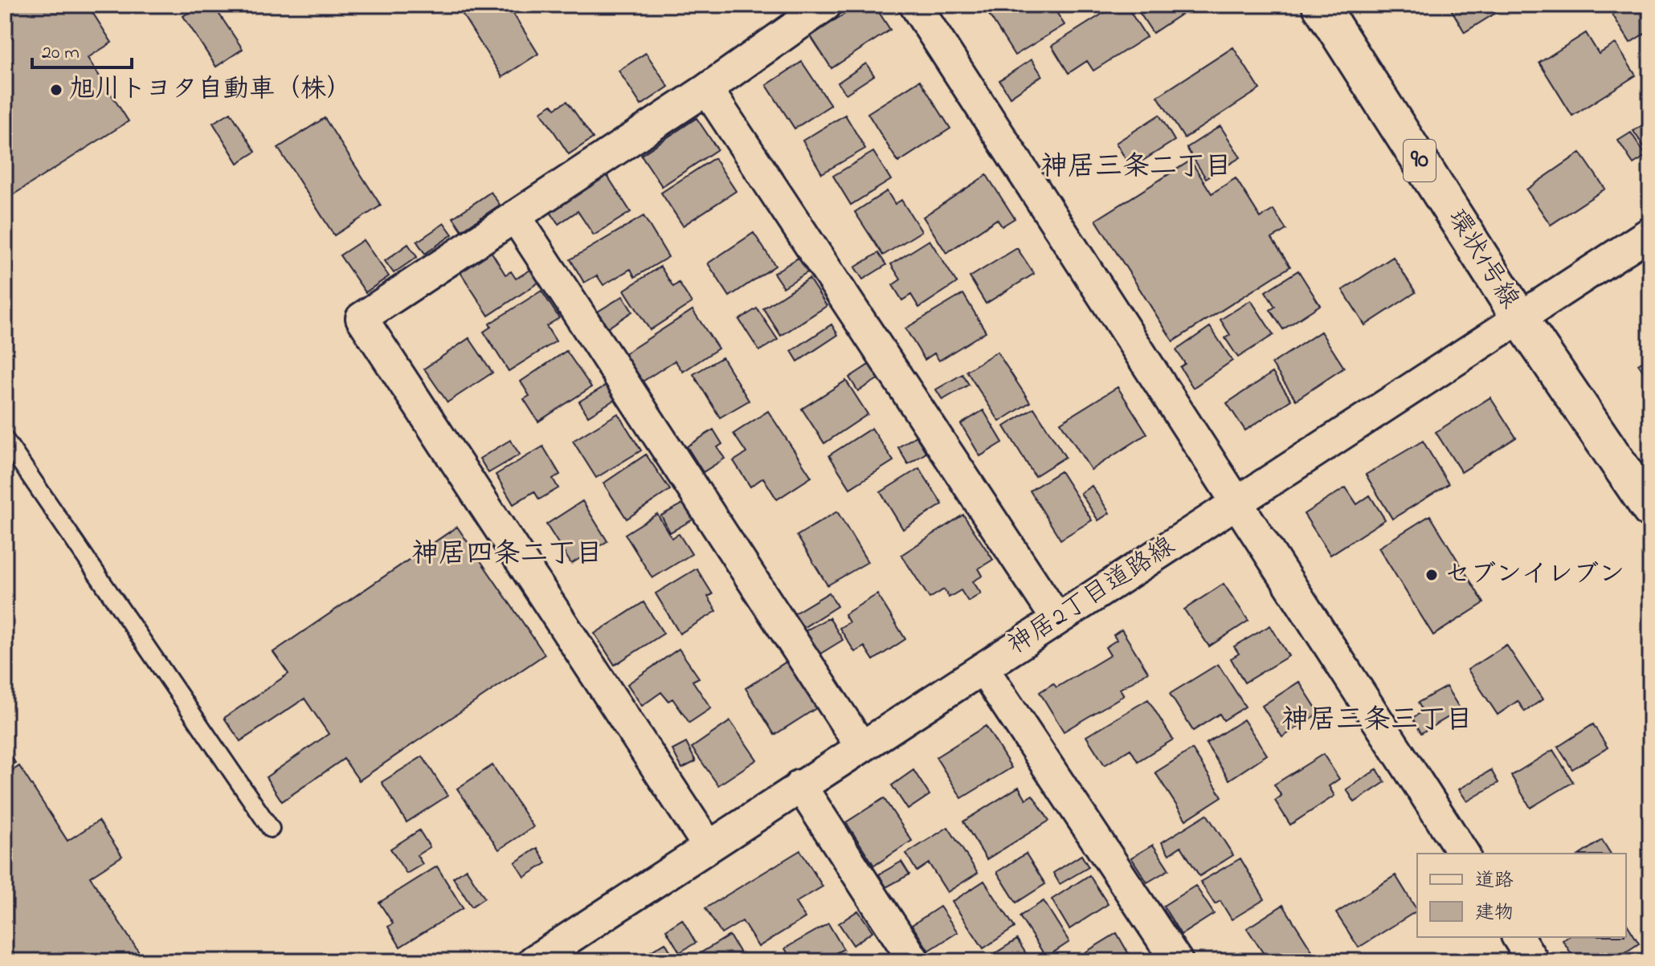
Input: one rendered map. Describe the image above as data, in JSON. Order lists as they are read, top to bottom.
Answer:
{
  "streets": {
    "main road": ["90", "環状1号線"],
    "street": ["神居2丁目道路線"]
  },
  "crossings": [
    ["環状1号線", "神居2丁目道路線"]
  ],
  "districts": ["神居三条二丁目", "神居四条二丁目", "神居三条三丁目"],
  "places": ["旭川トヨタ自動車（株）", "セブンイレブン"],
  "legend": ["道路", "建物"],
  "scale_bar": "20 m"
}
